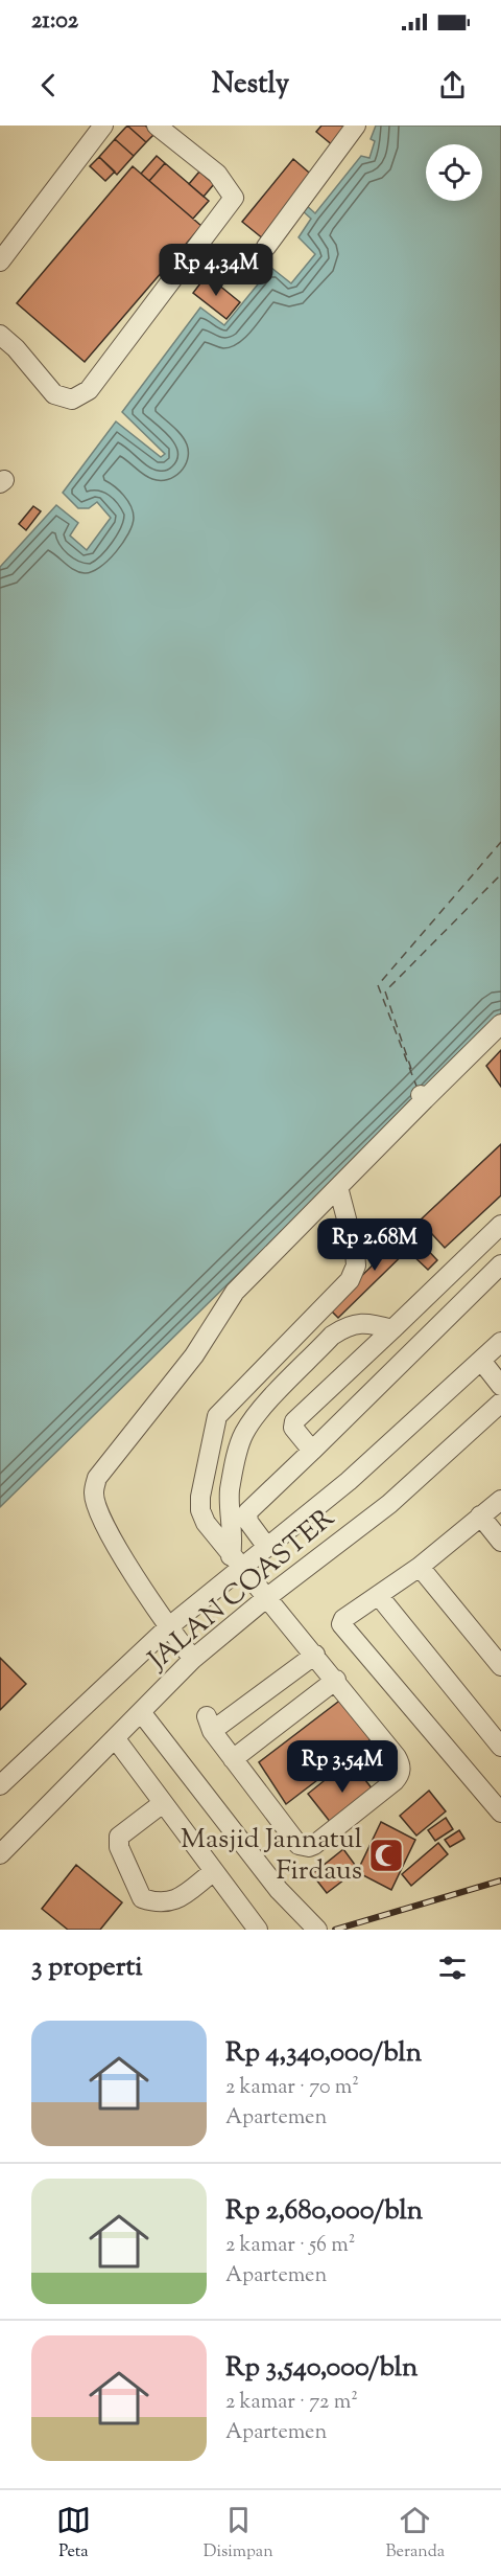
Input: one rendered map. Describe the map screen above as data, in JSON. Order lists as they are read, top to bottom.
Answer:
{
  "streets": {
    "lane": ["JALAN COASTER"]
  },
  "places": {
    "mosque": ["Masjid Jannatul Firdaus"]
  },
  "page": {
    "status": "21:02",
    "header": "Nestly",
    "price": ["Rp 4.34M", "Rp 2.68M", "Rp 3.54M"],
    "heading": "3 properti",
    "list": [
      {
        "name": "Rp 4,340,000/bln",
        "note": "2 kamar · 70 m² · Apartemen"
      },
      {
        "name": "Rp 2,680,000/bln",
        "note": "2 kamar · 56 m² · Apartemen"
      },
      {
        "name": "Rp 3,540,000/bln",
        "note": "2 kamar · 72 m² · Apartemen"
      }
    ],
    "tabs": ["Peta", "Disimpan", "Beranda"]
  }
}
